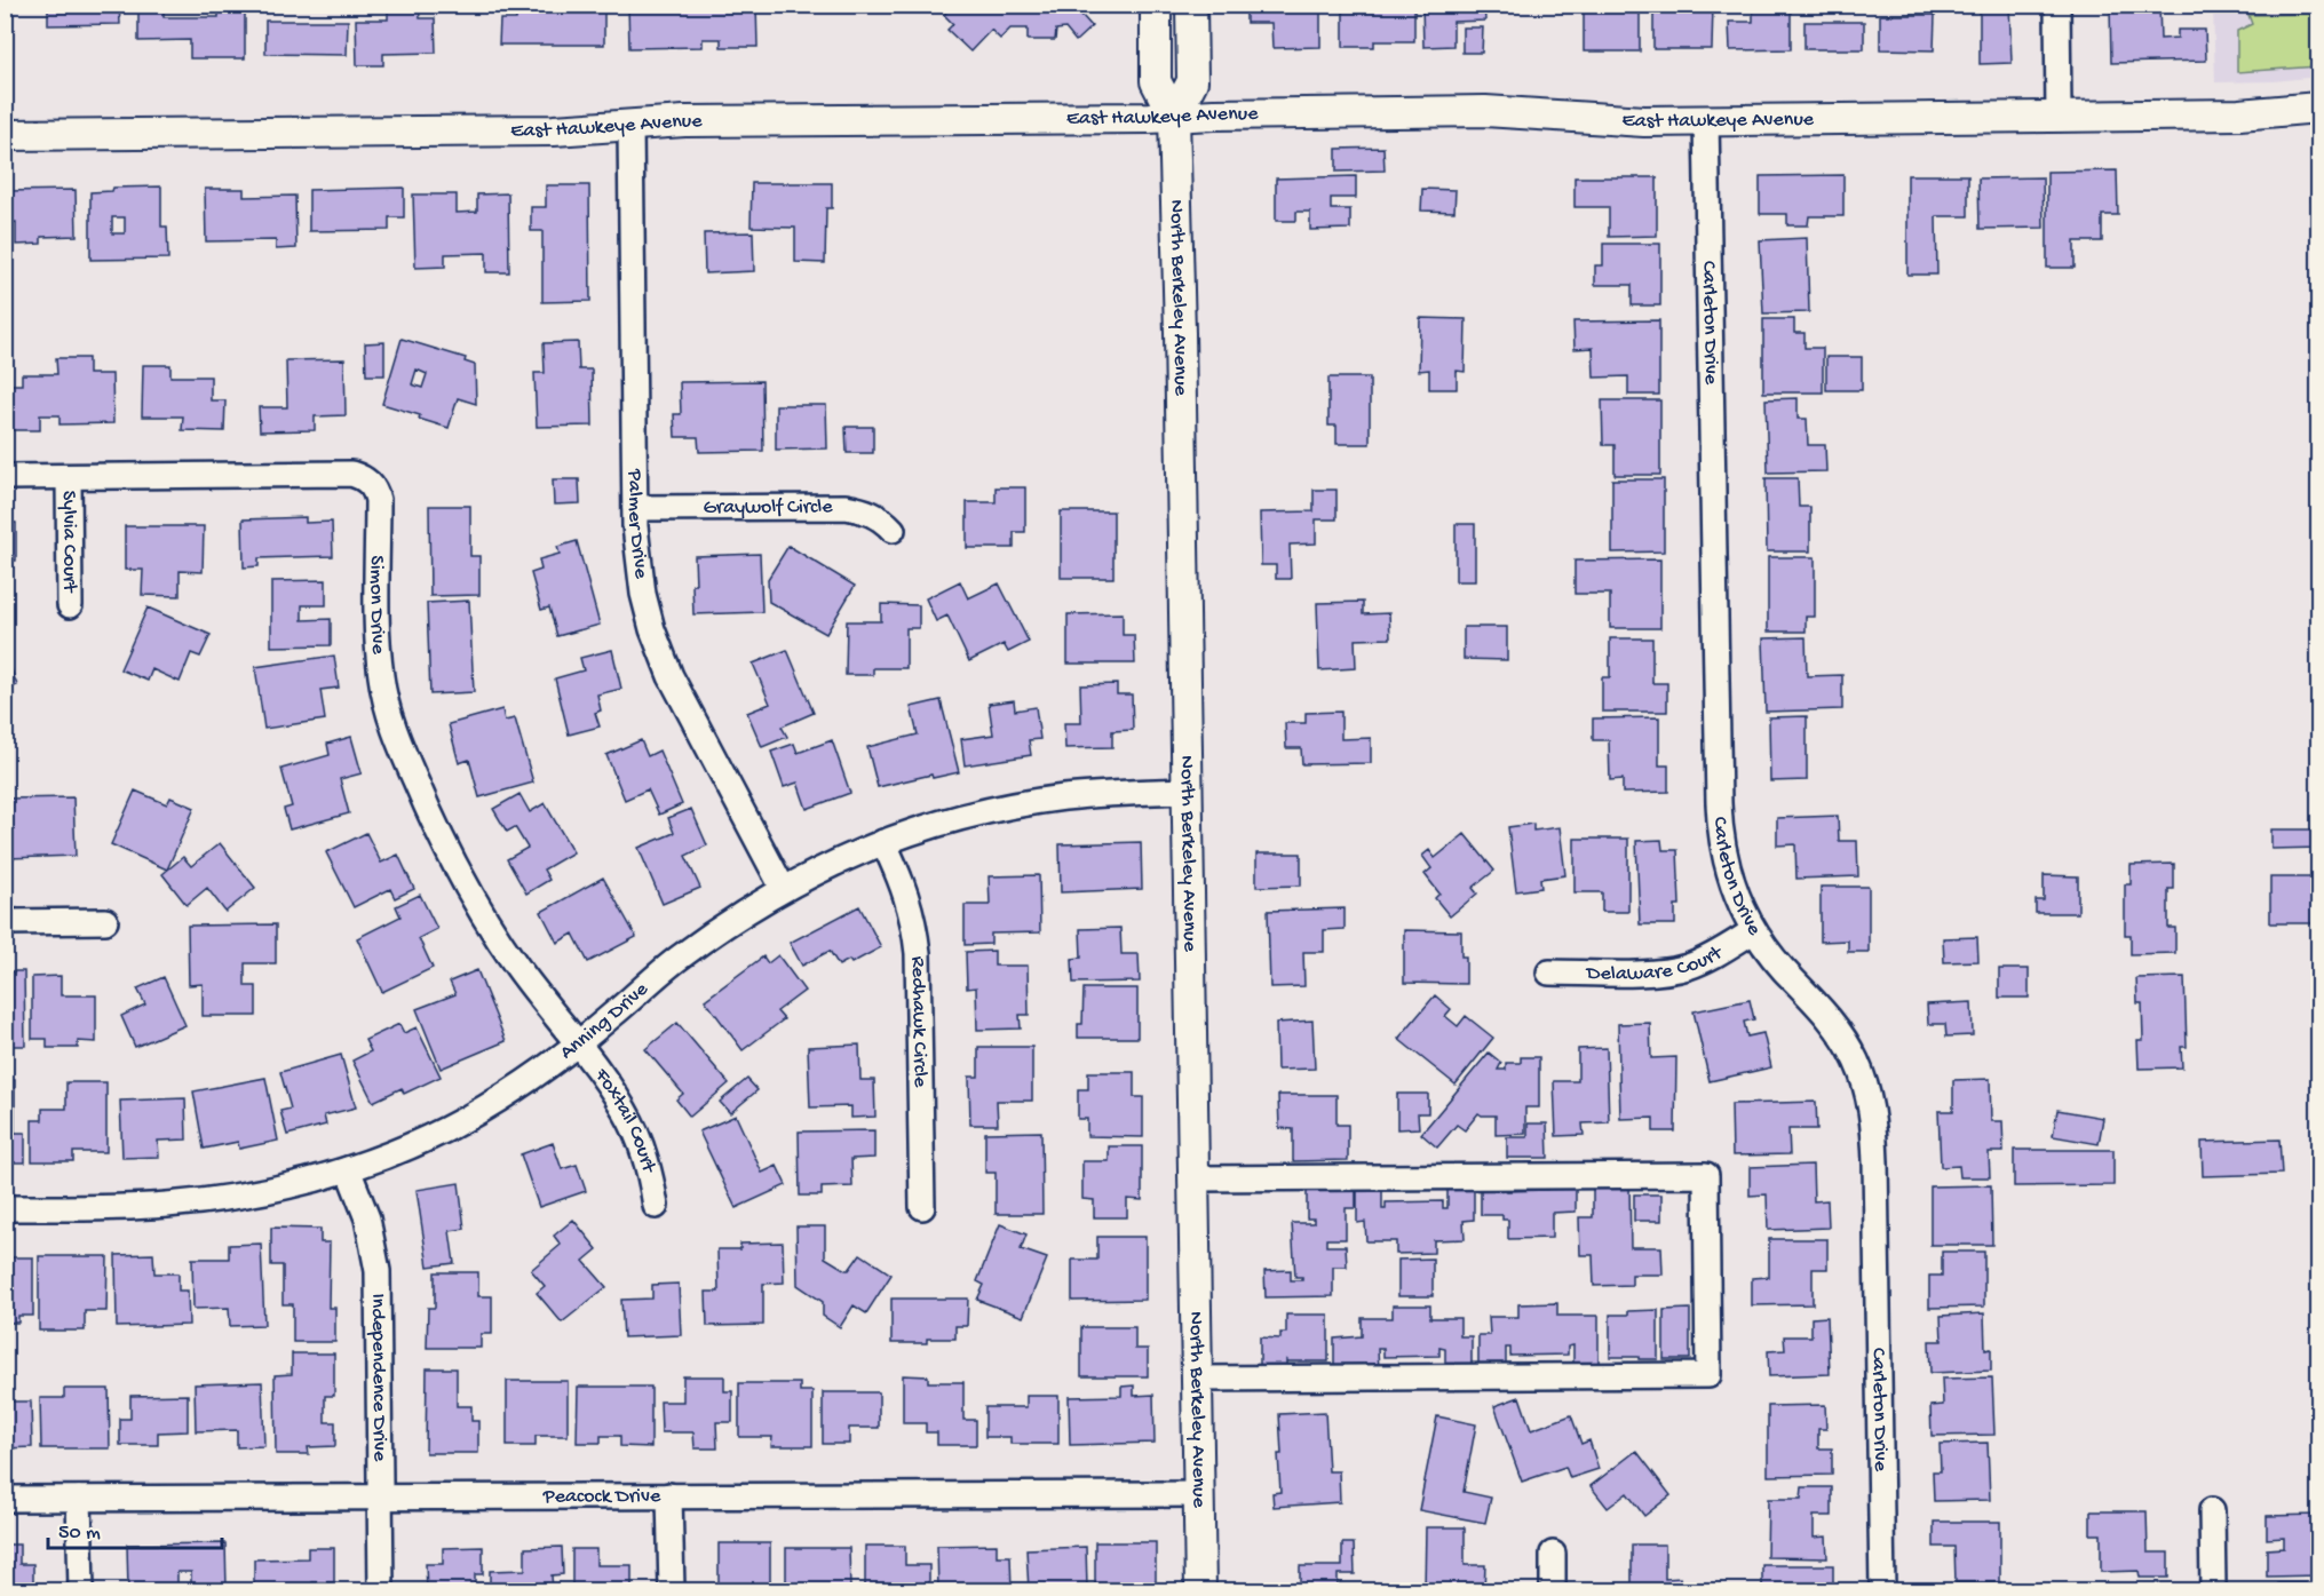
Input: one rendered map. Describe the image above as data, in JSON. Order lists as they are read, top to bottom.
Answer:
{
  "streets": {
    "street": [
      "East Hawkeye Avenue",
      "North Berkeley Avenue",
      "Carleton Drive",
      "Graywolf Circle",
      "Palmer Drive",
      "Sylvia Court",
      "Simon Drive",
      "Delaware Court",
      "Anning Drive",
      "Redhawk Circle",
      "Foxtail Court",
      "Independence Drive",
      "Peacock Drive"
    ]
  },
  "crossings": [
    ["East Hawkeye Avenue", "North Berkeley Avenue"],
    ["East Hawkeye Avenue", "Carleton Drive"],
    ["East Hawkeye Avenue", "Palmer Drive"],
    ["North Berkeley Avenue", "Anning Drive"],
    ["North Berkeley Avenue", "Peacock Drive"],
    ["Carleton Drive", "Delaware Court"],
    ["Graywolf Circle", "Palmer Drive"],
    ["Palmer Drive", "Anning Drive"],
    ["Sylvia Court", "Simon Drive"],
    ["Simon Drive", "Anning Drive"],
    ["Simon Drive", "Foxtail Court"],
    ["Anning Drive", "Redhawk Circle"],
    ["Anning Drive", "Foxtail Court"],
    ["Anning Drive", "Independence Drive"],
    ["Independence Drive", "Peacock Drive"]
  ],
  "scale_bar": "50 m"
}
